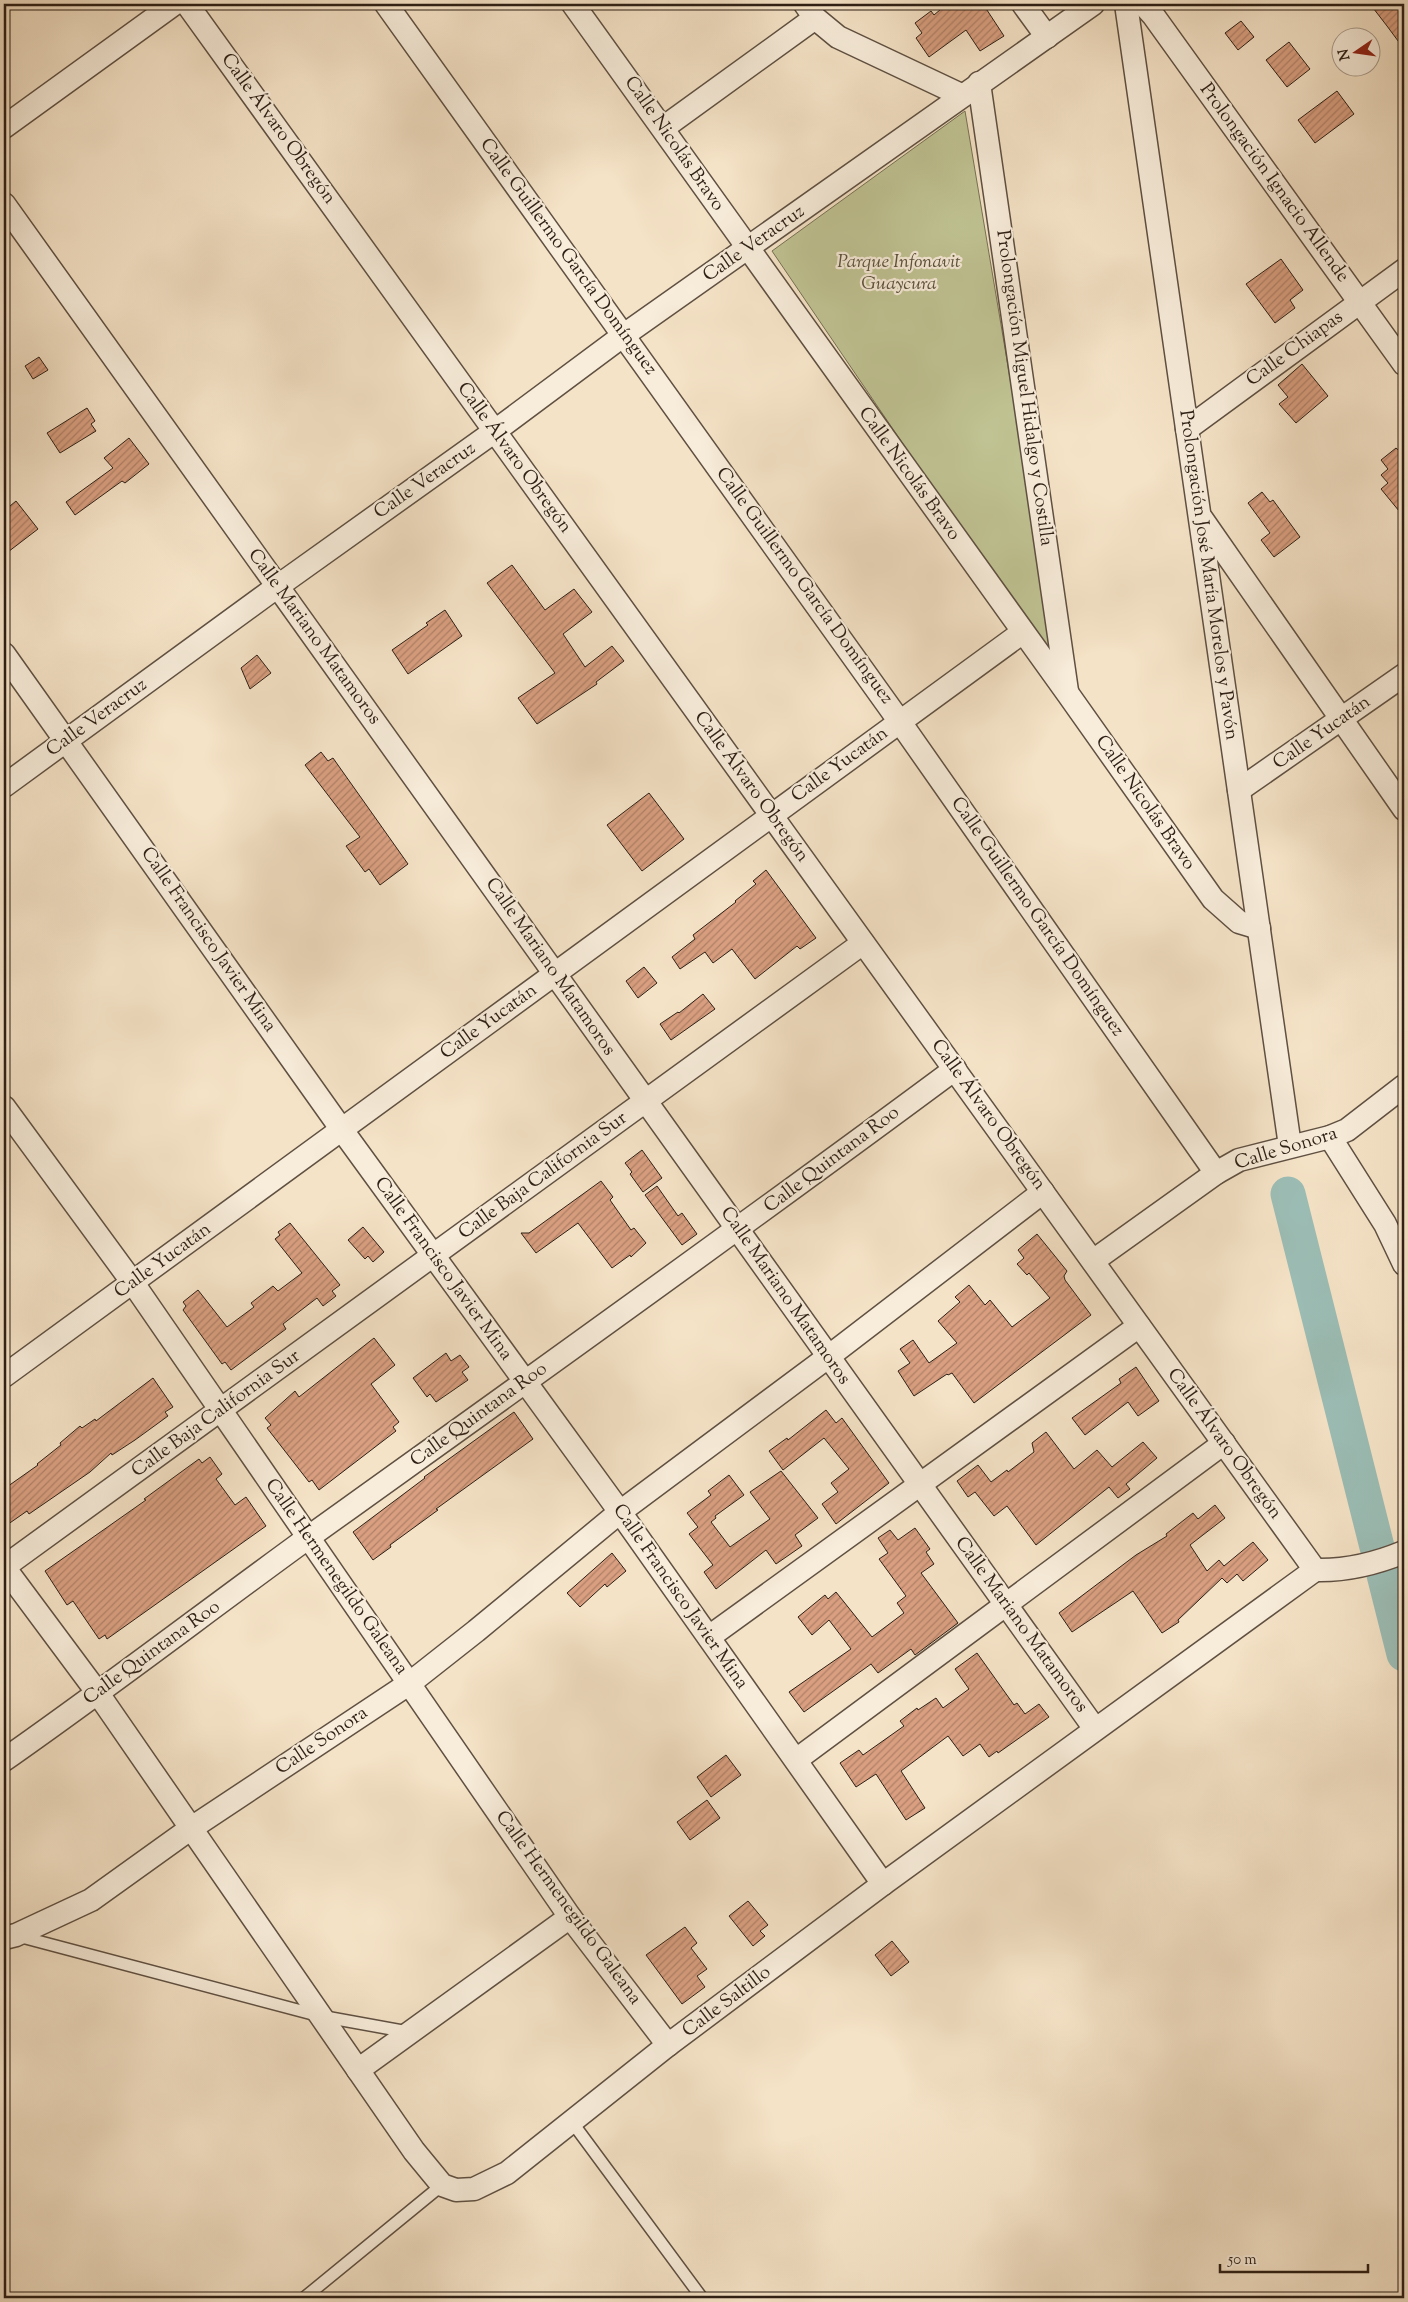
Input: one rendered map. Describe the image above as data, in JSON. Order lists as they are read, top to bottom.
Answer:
{
  "streets": {
    "street": [
      "Calle Álvaro Obregón",
      "Calle Nicolás Bravo",
      "Prolongación Ignacio Allende",
      "Calle Veracruz",
      "Calle Guillermo García Domínguez",
      "Calle Chiapas",
      "Prolongación Miguel Hidalgo y Costilla",
      "Prolongación José María Morelos y Pavón",
      "Calle Mariano Matamoros",
      "Calle Yucatán",
      "Calle Francisco Javier Mina",
      "Calle Sonora",
      "Calle Quintana Roo",
      "Calle Baja California Sur",
      "Calle Hermenegildo Galeana",
      "Calle Saltillo"
    ]
  },
  "crossings": [
    ["Calle Álvaro Obregón", "Calle Veracruz"],
    ["Calle Álvaro Obregón", "Calle Yucatán"],
    ["Calle Álvaro Obregón", "Calle Sonora"],
    ["Calle Álvaro Obregón", "Calle Quintana Roo"],
    ["Calle Álvaro Obregón", "Calle Baja California Sur"],
    ["Calle Álvaro Obregón", "Calle Saltillo"],
    ["Calle Nicolás Bravo", "Calle Veracruz"],
    ["Calle Nicolás Bravo", "Prolongación Miguel Hidalgo y Costilla"],
    ["Calle Nicolás Bravo", "Prolongación José María Morelos y Pavón"],
    ["Calle Nicolás Bravo", "Calle Yucatán"],
    ["Prolongación Ignacio Allende", "Calle Chiapas"],
    ["Calle Veracruz", "Calle Guillermo García Domínguez"],
    ["Calle Veracruz", "Prolongación Miguel Hidalgo y Costilla"],
    ["Calle Veracruz", "Calle Mariano Matamoros"],
    ["Calle Veracruz", "Calle Francisco Javier Mina"],
    ["Calle Guillermo García Domínguez", "Calle Yucatán"],
    ["Calle Guillermo García Domínguez", "Calle Sonora"],
    ["Calle Chiapas", "Prolongación José María Morelos y Pavón"],
    ["Prolongación José María Morelos y Pavón", "Calle Yucatán"],
    ["Prolongación José María Morelos y Pavón", "Calle Sonora"],
    ["Calle Mariano Matamoros", "Calle Yucatán"],
    ["Calle Mariano Matamoros", "Calle Sonora"],
    ["Calle Mariano Matamoros", "Calle Quintana Roo"],
    ["Calle Mariano Matamoros", "Calle Baja California Sur"],
    ["Calle Mariano Matamoros", "Calle Saltillo"],
    ["Calle Yucatán", "Calle Francisco Javier Mina"],
    ["Calle Yucatán", "Calle Hermenegildo Galeana"],
    ["Calle Francisco Javier Mina", "Calle Sonora"],
    ["Calle Francisco Javier Mina", "Calle Quintana Roo"],
    ["Calle Francisco Javier Mina", "Calle Baja California Sur"],
    ["Calle Francisco Javier Mina", "Calle Saltillo"],
    ["Calle Sonora", "Calle Hermenegildo Galeana"],
    ["Calle Quintana Roo", "Calle Hermenegildo Galeana"],
    ["Calle Baja California Sur", "Calle Hermenegildo Galeana"],
    ["Calle Hermenegildo Galeana", "Calle Saltillo"]
  ],
  "parks": ["Parque Infonavit Guaycura"],
  "scale_bar": "50 m",
  "north": "left"
}
